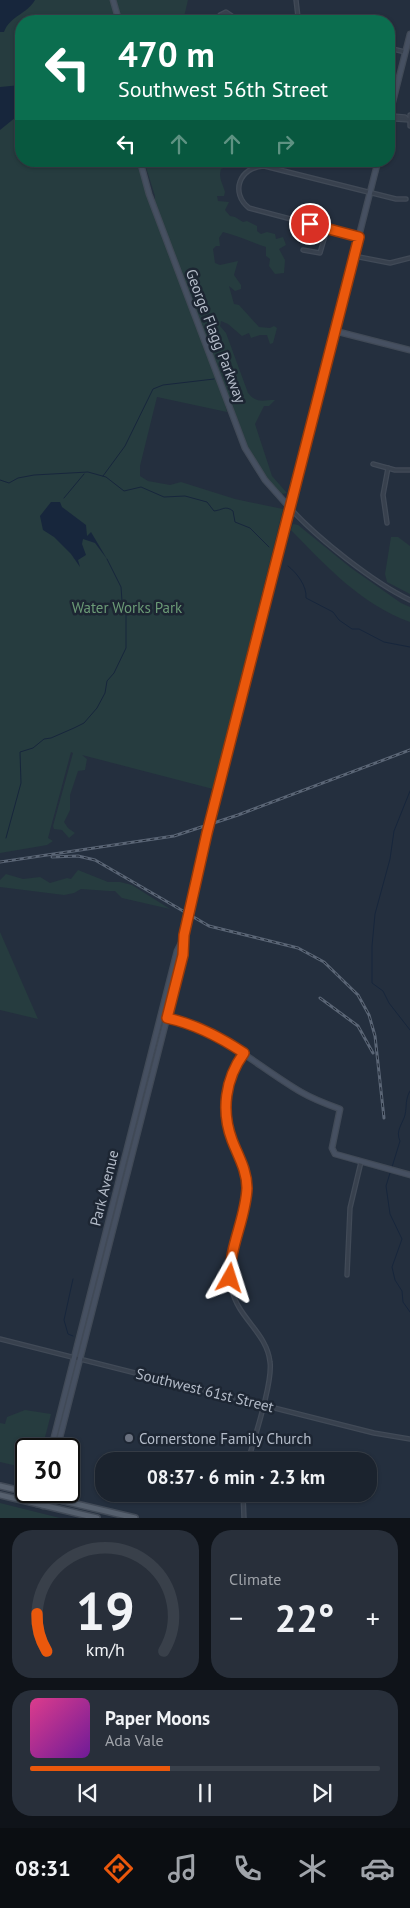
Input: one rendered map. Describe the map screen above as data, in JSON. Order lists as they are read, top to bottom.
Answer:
{
  "streets": {
    "main road": ["George Flagg Parkway", "Park Avenue"],
    "street": ["Southwest 61st Street"]
  },
  "crossings": [
    ["George Flagg Parkway", "Park Avenue"],
    ["Park Avenue", "Southwest 61st Street"]
  ],
  "parks": ["Water Works Park"],
  "places": ["Cornerstone Family Church"],
  "page": {
    "turn": ["470 m", "Southwest 56th Street"],
    "limit": "30",
    "trip": "08:37 · 6 min · 2.3 km",
    "tile": "Climate",
    "heat": ["−", "22°", "+"],
    "song": ["Paper Moons", "Ada Vale"],
    "tabs": "08:31",
    "gauge": ["19", "km/h"]
  }
}
